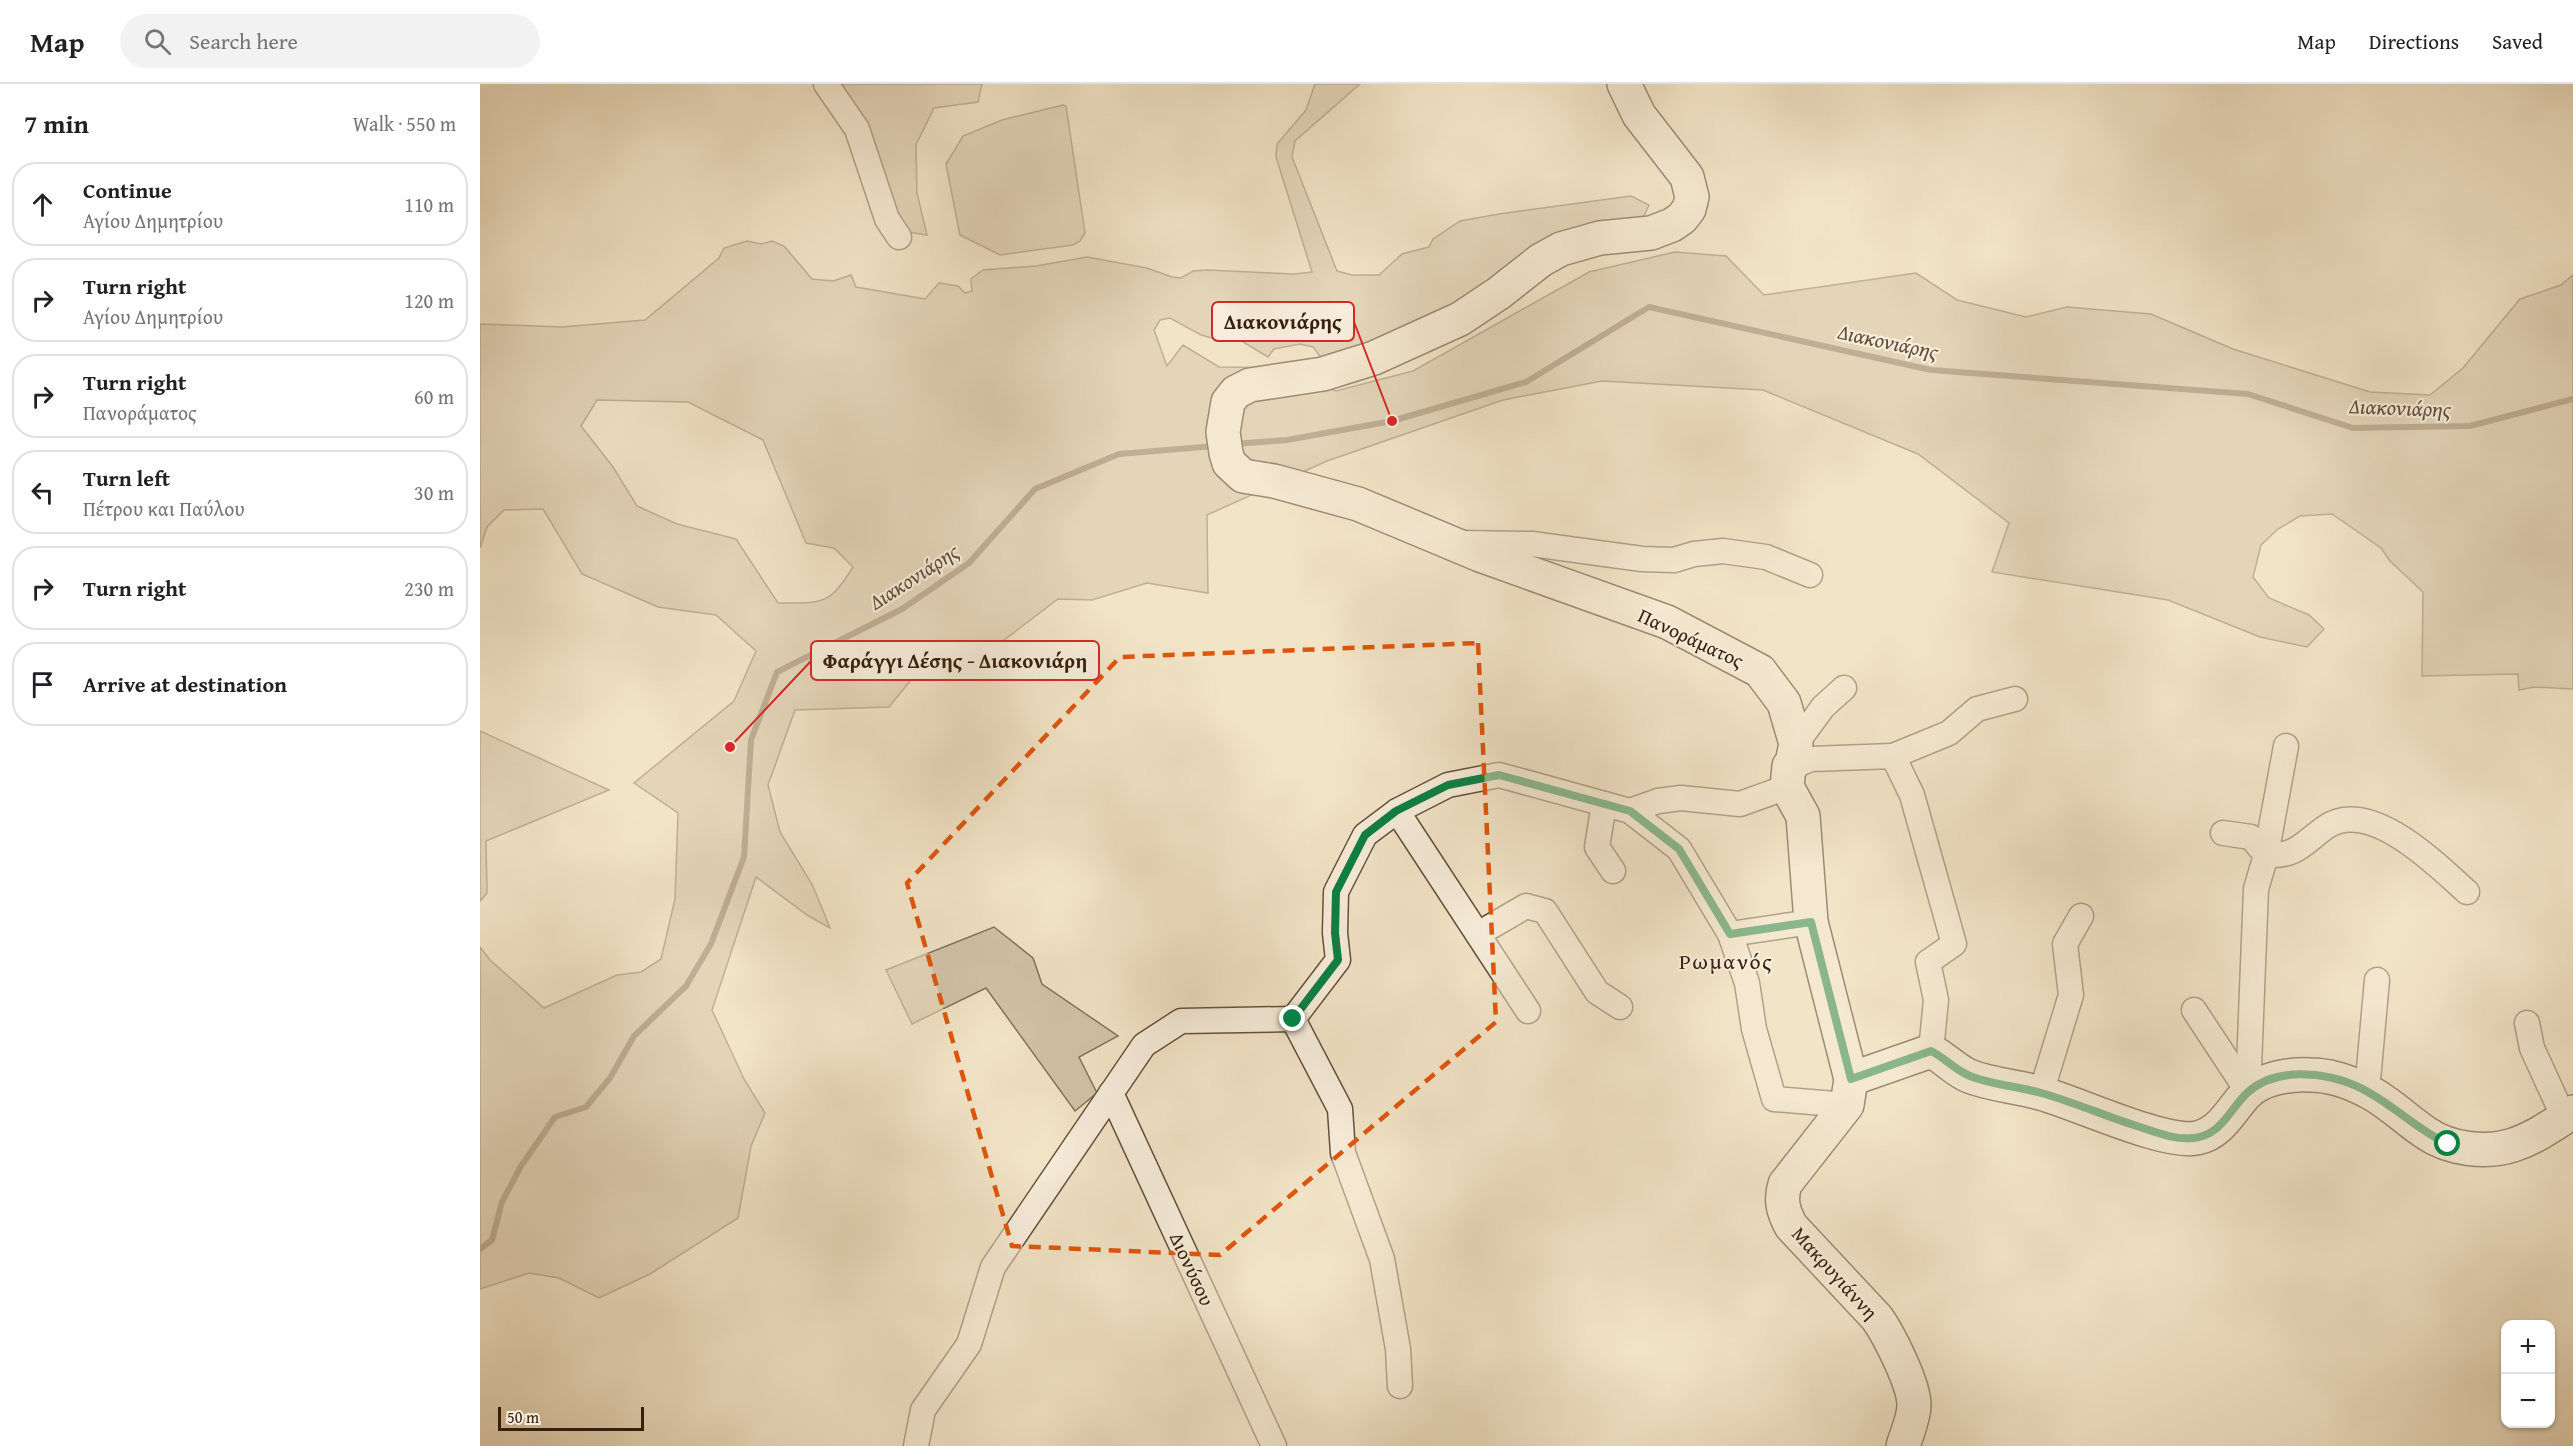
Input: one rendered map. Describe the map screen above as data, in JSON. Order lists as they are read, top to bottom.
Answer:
{
  "streets": {
    "main road": ["Πανοράματος", "Μακρυγιάννη"],
    "street": ["Διονύσου"]
  },
  "crossings": [
    ["Πανοράματος", "Μακρυγιάννη"]
  ],
  "districts": ["Ρωμανός"],
  "water": ["Διακονιάρης"],
  "places": ["Διακονιάρης", "Φαράγγι Δέσης - Διακονιάρη"],
  "scale_bar": "50 m",
  "page": {
    "header": "Map",
    "search": "Search here",
    "nav": ["Map", "Directions", "Saved"],
    "heading": ["7 min", "Walk · 550 m"],
    "list": [
      ["Continue", "Αγίου Δημητρίου", "110 m"],
      ["Turn right", "Αγίου Δημητρίου", "120 m"],
      ["Turn right", "Πανοράματος", "60 m"],
      ["Turn left", "Πέτρου και Παύλου", "30 m"],
      ["Turn right", "230 m"],
      "Arrive at destination"
    ],
    "map_buttons": ["+", "−"],
    "scale": "50 m"
  }
}
